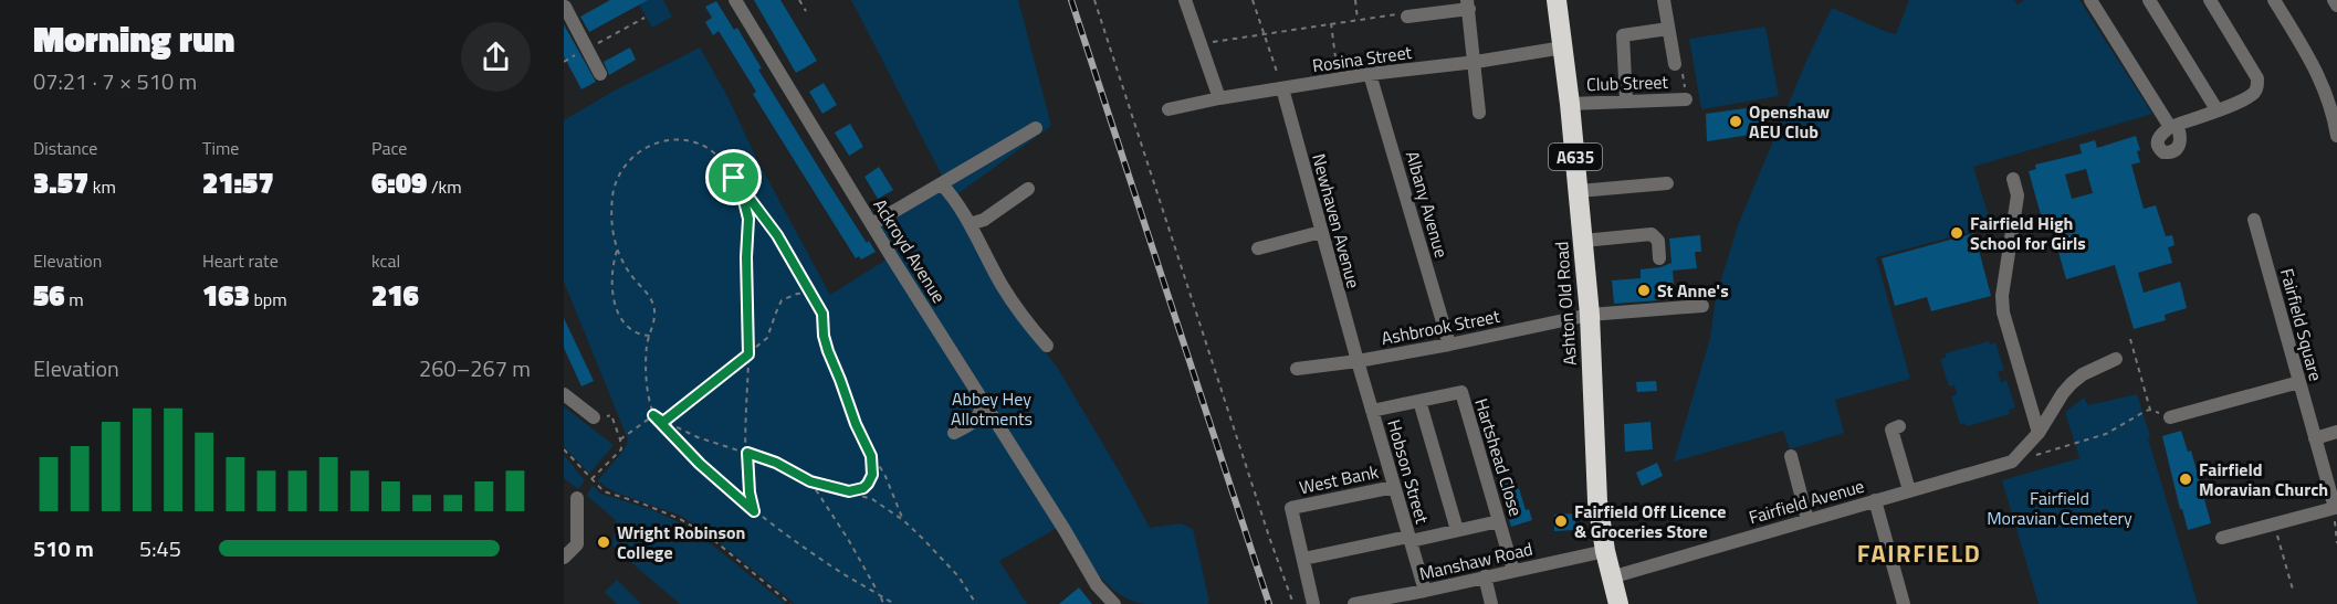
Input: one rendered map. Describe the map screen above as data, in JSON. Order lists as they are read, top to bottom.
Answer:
{
  "streets": {
    "highway": ["A635", "Ashton Old Road"],
    "street": [
      "Rosina Street",
      "Club Street",
      "Albany Avenue",
      "Newhaven Avenue",
      "Ackroyd Avenue",
      "Fairfield Square",
      "Ashbrook Street",
      "Hartshead Close",
      "Hobson Street",
      "West Bank",
      "Fairfield Avenue",
      "Manshaw Road"
    ]
  },
  "crossings": [
    ["Rosina Street", "Albany Avenue"],
    ["Rosina Street", "Newhaven Avenue"],
    ["Rosina Street", "Ashton Old Road"],
    ["Club Street", "Ashton Old Road"],
    ["Albany Avenue", "Ashbrook Street"],
    ["Newhaven Avenue", "Ashbrook Street"],
    ["Newhaven Avenue", "Hobson Street"],
    ["Ashton Old Road", "Ashbrook Street"],
    ["Ashton Old Road", "Fairfield Avenue"],
    ["Ashton Old Road", "Manshaw Road"],
    ["Ashbrook Street", "Hobson Street"],
    ["Hartshead Close", "Manshaw Road"],
    ["Hobson Street", "West Bank"],
    ["Hobson Street", "Manshaw Road"]
  ],
  "districts": ["FAIRFIELD"],
  "parks": ["Abbey Hey Allotments", "Fairfield Moravian Cemetery"],
  "places": [
    "Openshaw AEU Club",
    "Fairfield High School for Girls",
    "St Anne's",
    "Fairfield Moravian Church",
    "Fairfield Off Licence & Groceries Store",
    "Wright Robinson College"
  ],
  "page": {
    "heading": ["Morning run", "07:21 · 7 × 510 m"],
    "stats": [
      ["Distance", "3.57 km"],
      ["Time", "21:57"],
      ["Pace", "6:09 /km"],
      ["Elevation", "56 m"],
      ["Heart rate", "163 bpm"],
      ["kcal", "216"]
    ],
    "chart": ["Elevation", "260–267 m"],
    "list": [
      {
        "name": "510 m",
        "note": "5:45"
      }
    ]
  }
}
